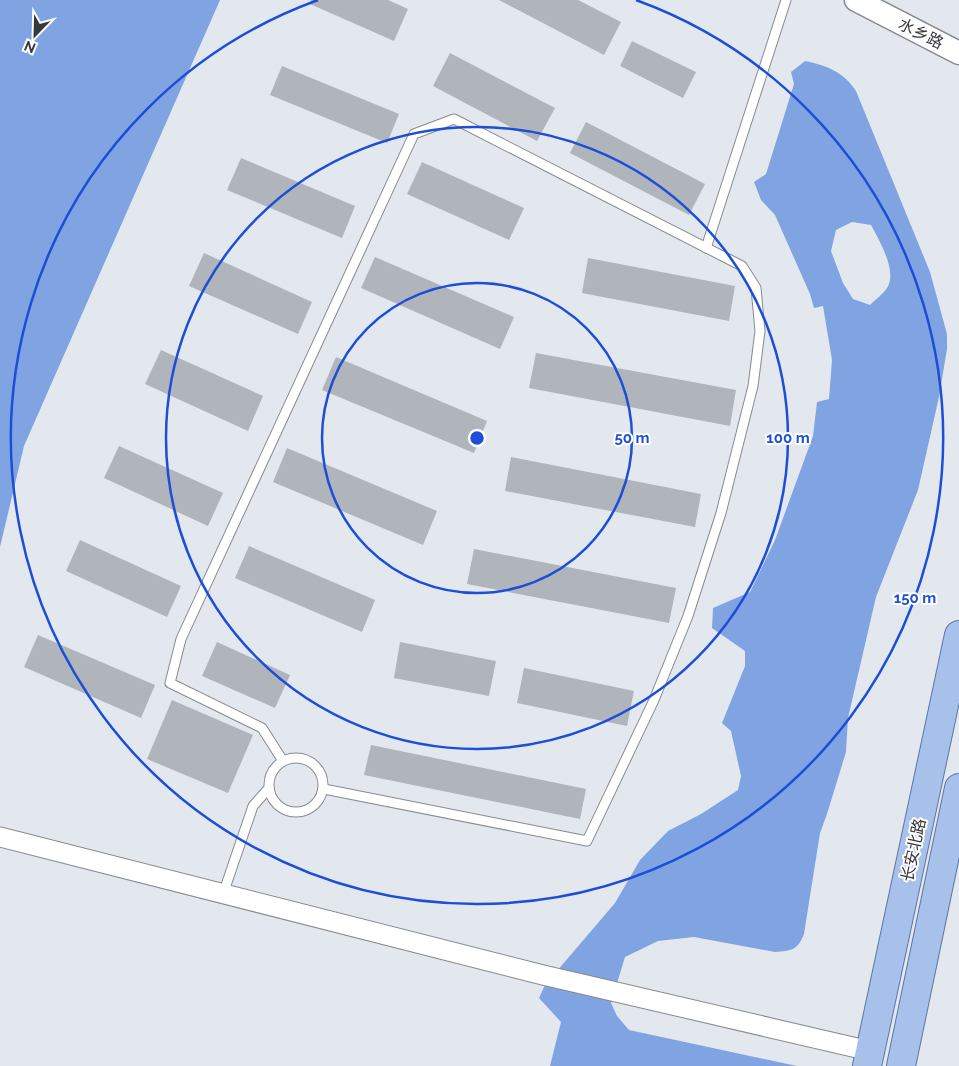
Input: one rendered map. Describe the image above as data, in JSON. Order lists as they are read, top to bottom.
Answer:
{
  "streets": {
    "main road": ["长安北路"],
    "street": ["水乡路"]
  },
  "north": "bottom left",
  "rings": ["50 m", "100 m", "150 m"]
}
